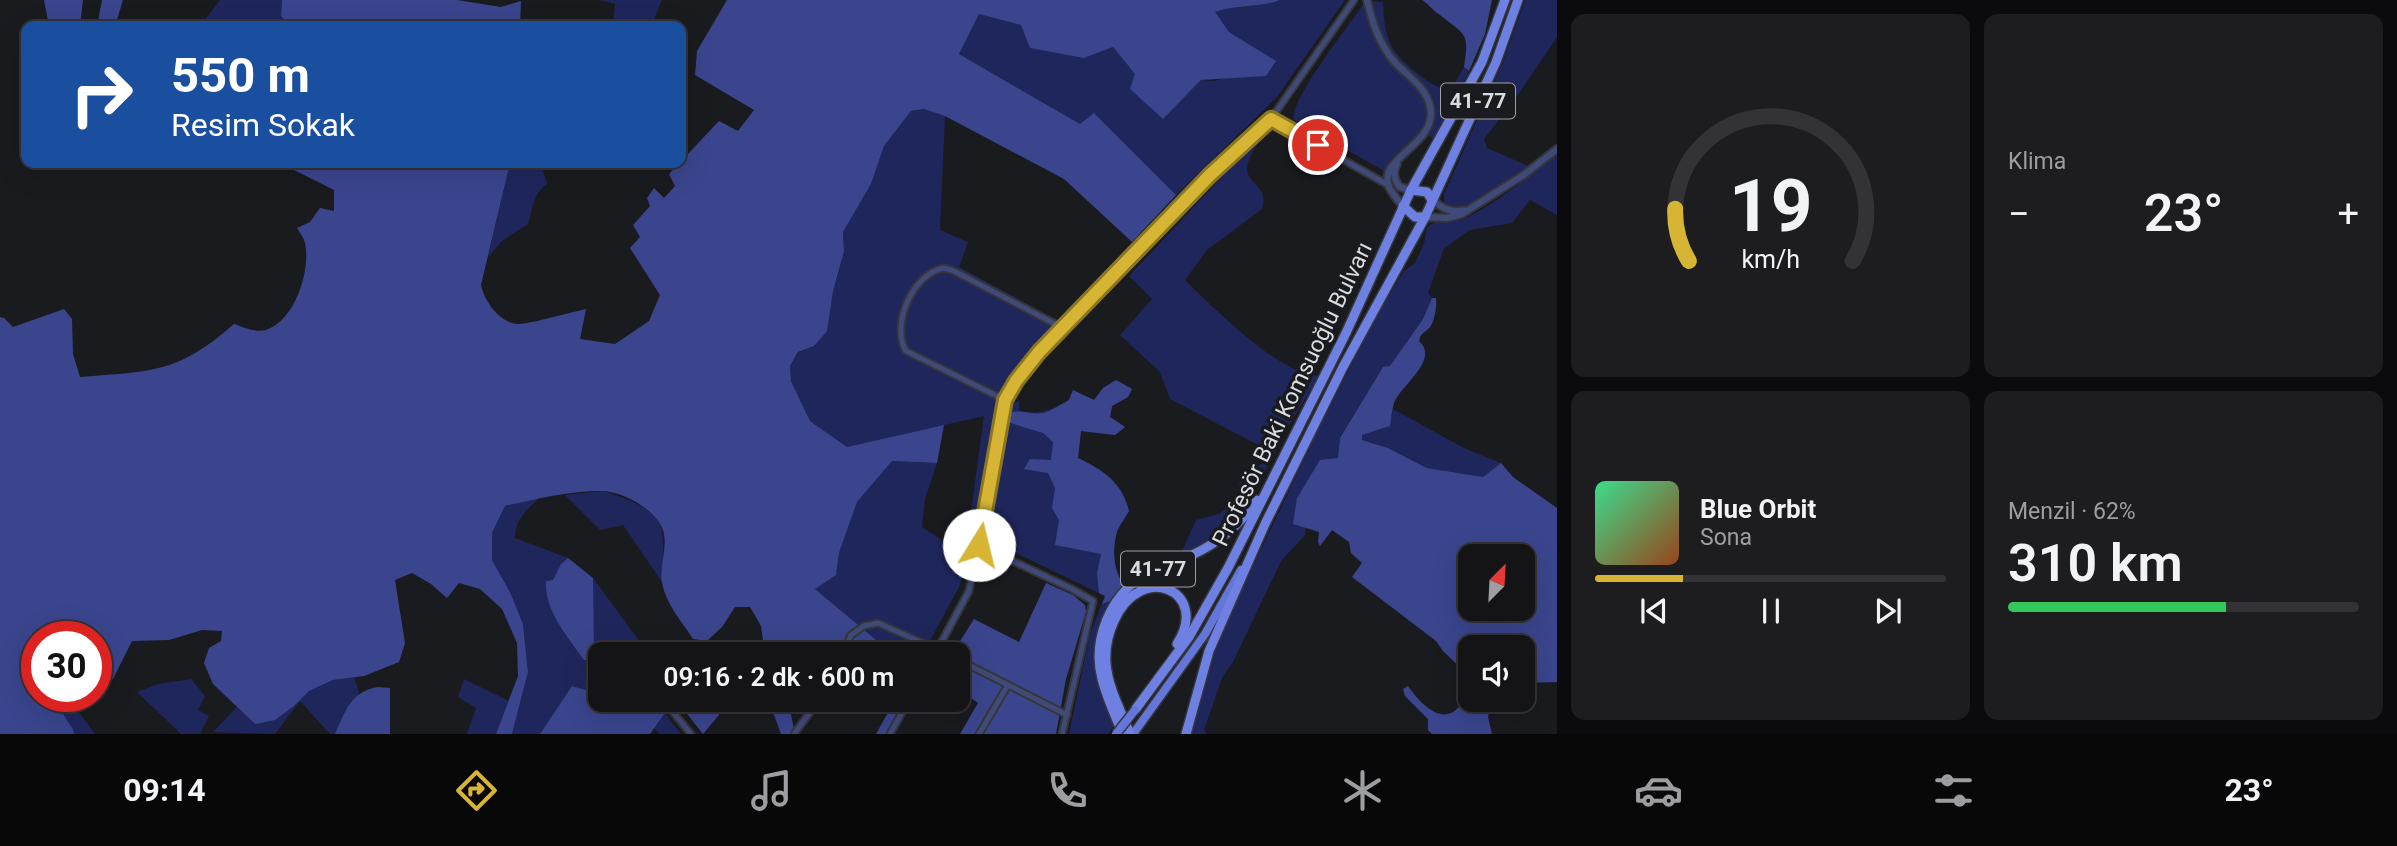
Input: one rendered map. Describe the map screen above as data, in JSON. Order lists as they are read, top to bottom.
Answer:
{
  "streets": {
    "highway": ["41-77", "Profesör Baki Komsuoğlu Bulvarı"]
  },
  "crossings": [
    ["41-77", "Profesör Baki Komsuoğlu Bulvarı"]
  ],
  "north": "top right",
  "page": {
    "tile": [
      "Klima",
      ["Menzil · 62%", "310 km"]
    ],
    "turn": ["550 m", "Resim Sokak"],
    "heat": ["−", "23°", "+"],
    "song": ["Blue Orbit", "Sona"],
    "limit": "30",
    "trip": "09:16 · 2 dk · 600 m",
    "tabs": ["09:14", "23°"],
    "gauge": ["19", "km/h"]
  }
}
